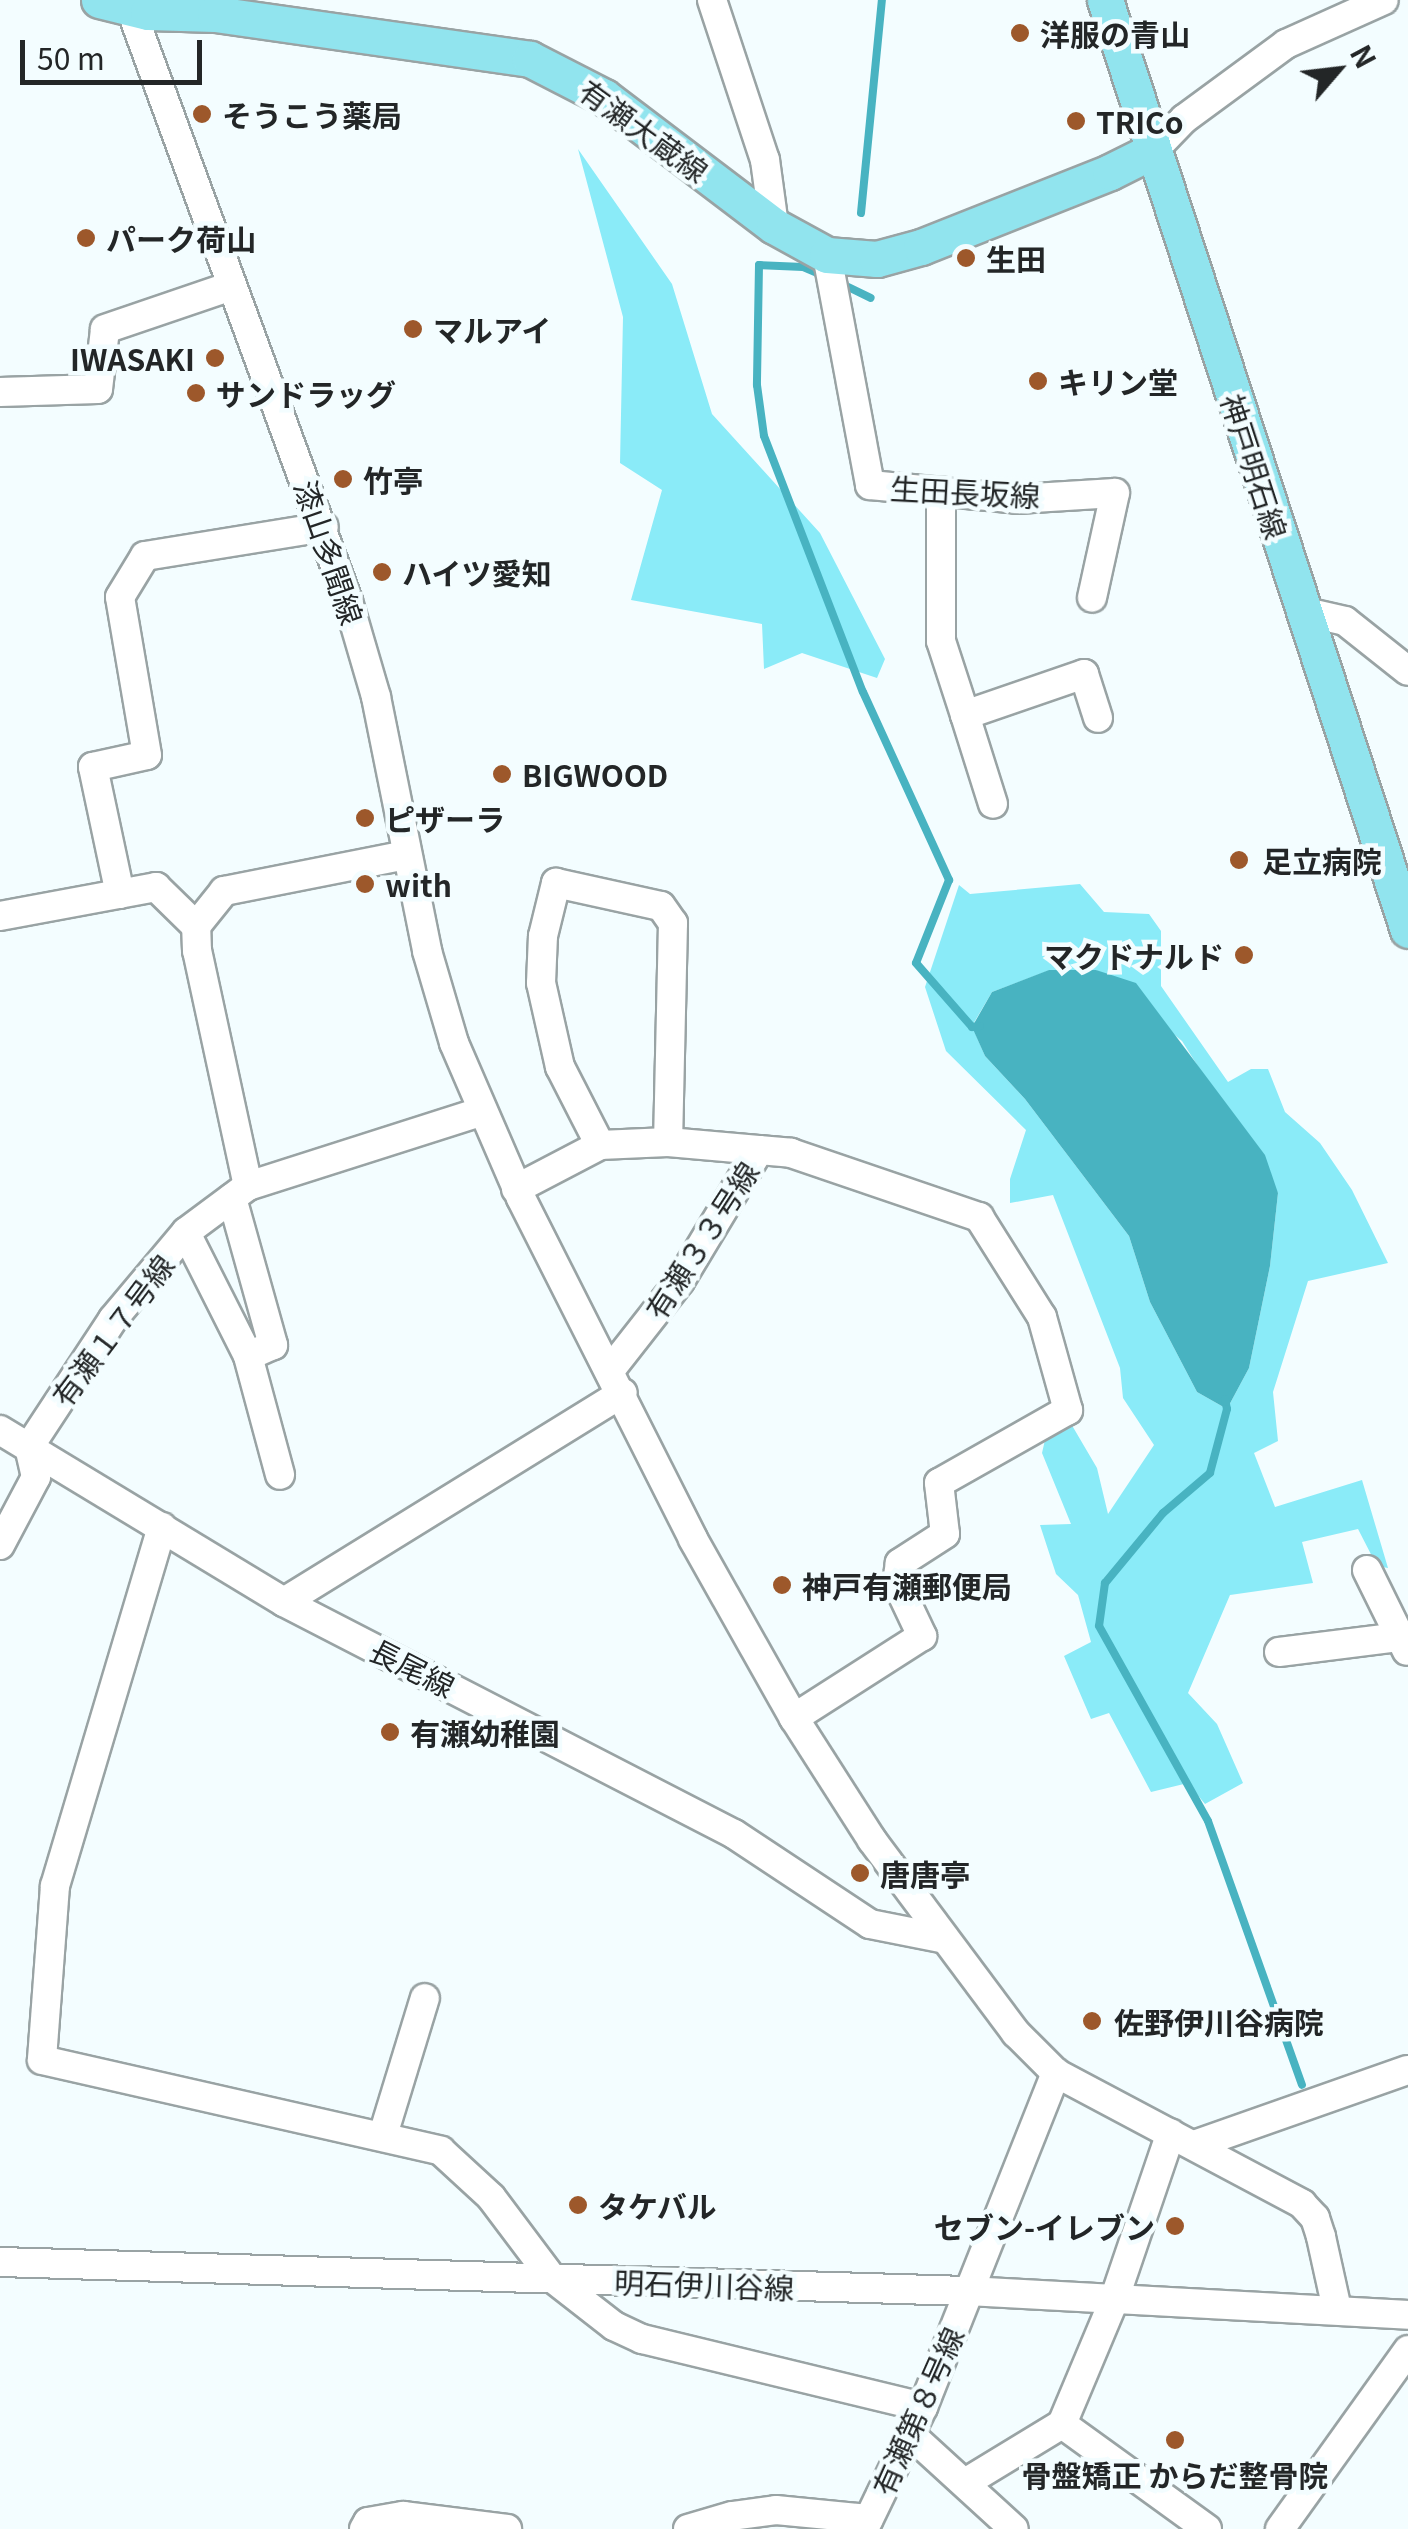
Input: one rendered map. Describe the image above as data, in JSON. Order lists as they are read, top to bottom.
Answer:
{
  "streets": {
    "main road": ["有瀬大蔵線", "神戸明石線"],
    "street": [
      "生田長坂線",
      "漆山多聞線",
      "有瀬３３号線",
      "有瀬１７号線",
      "長尾線",
      "明石伊川谷線",
      "有瀬第８号線"
    ]
  },
  "crossings": [
    ["有瀬大蔵線", "神戸明石線"],
    ["有瀬大蔵線", "生田長坂線"],
    ["有瀬大蔵線", "漆山多聞線"],
    ["漆山多聞線", "有瀬３３号線"],
    ["漆山多聞線", "有瀬１７号線"],
    ["漆山多聞線", "長尾線"],
    ["漆山多聞線", "明石伊川谷線"],
    ["漆山多聞線", "有瀬第８号線"],
    ["有瀬１７号線", "長尾線"],
    ["明石伊川谷線", "有瀬第８号線"]
  ],
  "places": [
    "洋服の青山",
    "そうこう薬局",
    "TRICo",
    "パーク荷山",
    "生田",
    "マルアイ",
    "IWASAKI",
    "キリン堂",
    "サンドラッグ",
    "竹亭",
    "ハイツ愛知",
    "BIGWOOD",
    "ピザーラ",
    "足立病院",
    "with",
    "マクドナルド",
    "神戸有瀬郵便局",
    "有瀬幼稚園",
    "唐唐亭",
    "佐野伊川谷病院",
    "タケバル",
    "セブン-イレブン",
    "骨盤矯正 からだ整骨院"
  ],
  "scale_bar": "50 m",
  "north": "top right"
}
